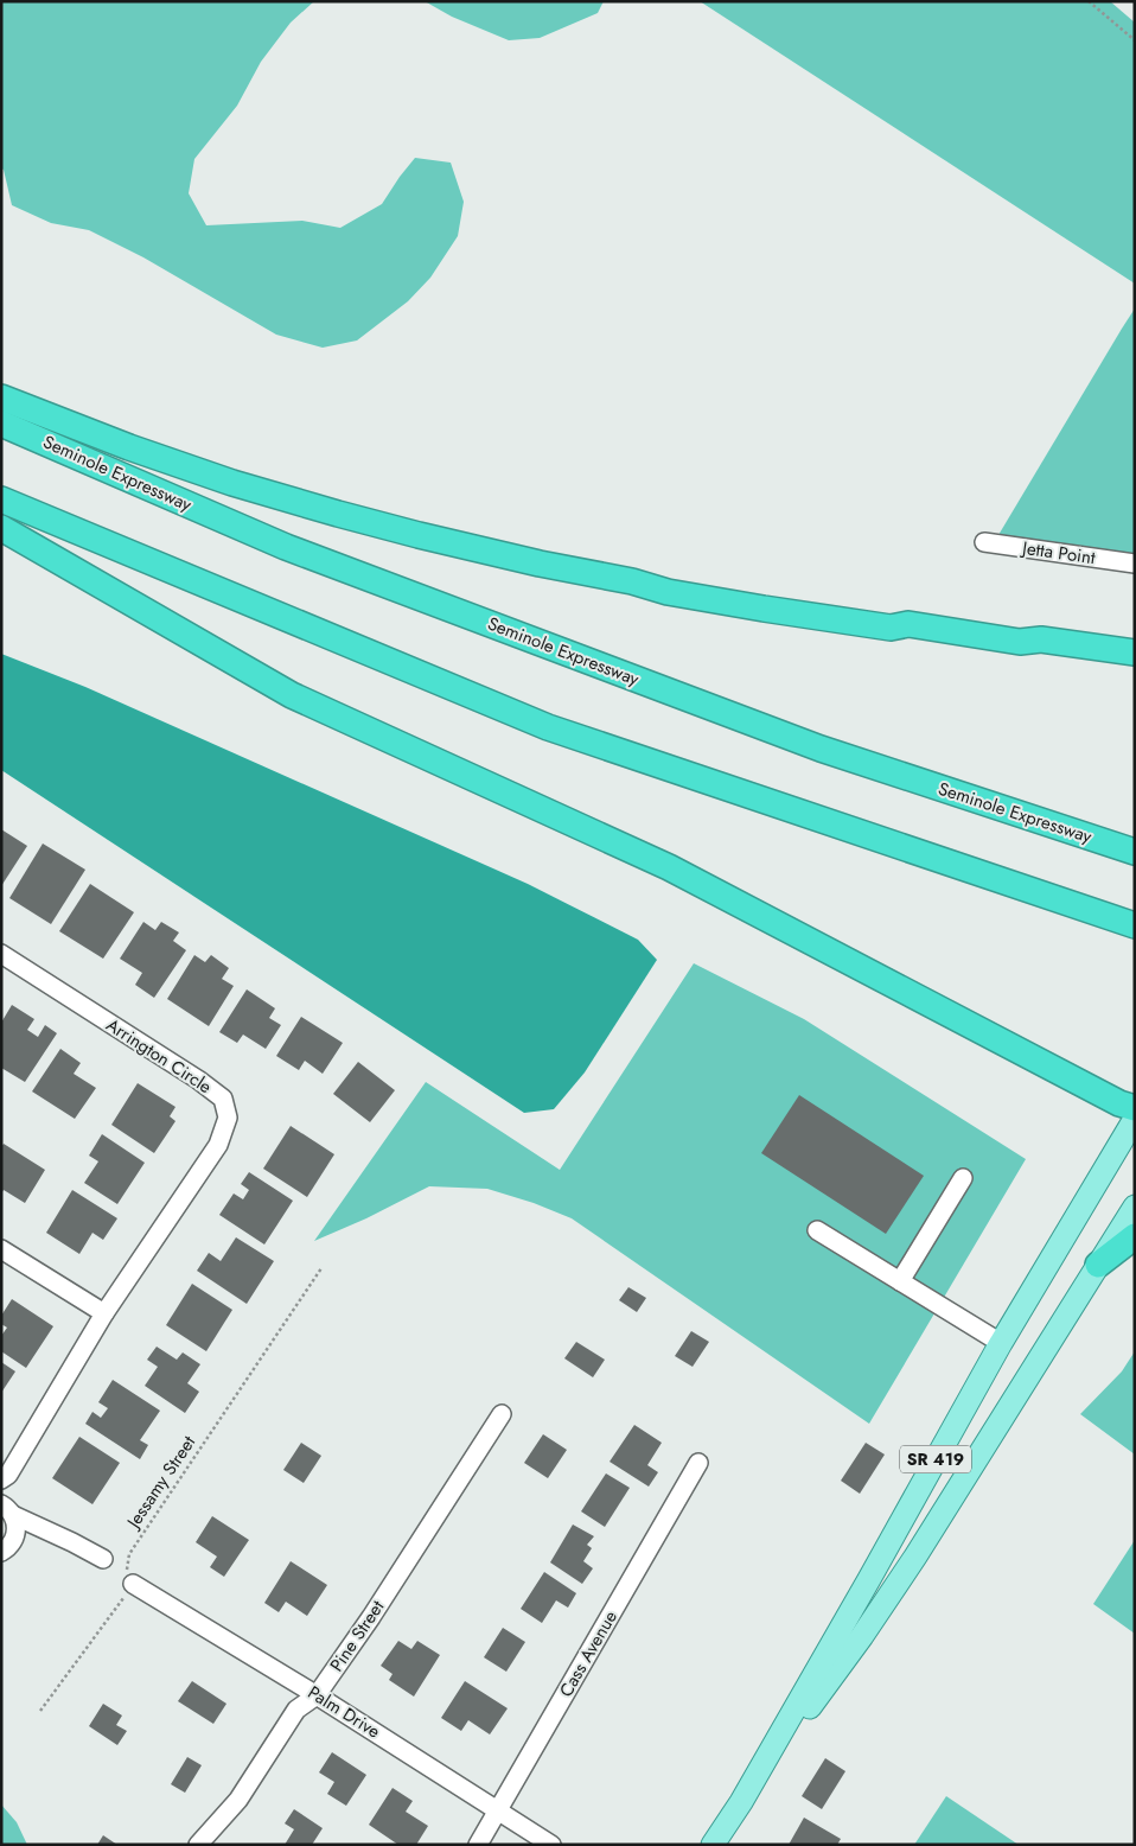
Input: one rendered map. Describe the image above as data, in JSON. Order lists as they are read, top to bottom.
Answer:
{
  "streets": {
    "highway": ["Seminole Expressway"],
    "main road": ["SR 419"],
    "street": [
      "Jetta Point",
      "Arrington Circle",
      "Pine Street",
      "Cass Avenue",
      "Palm Drive"
    ],
    "path": ["Jessamy Street"]
  },
  "crossings": [
    ["Jessamy Street", "Palm Drive"],
    ["Pine Street", "Palm Drive"],
    ["Cass Avenue", "Palm Drive"]
  ]
}
